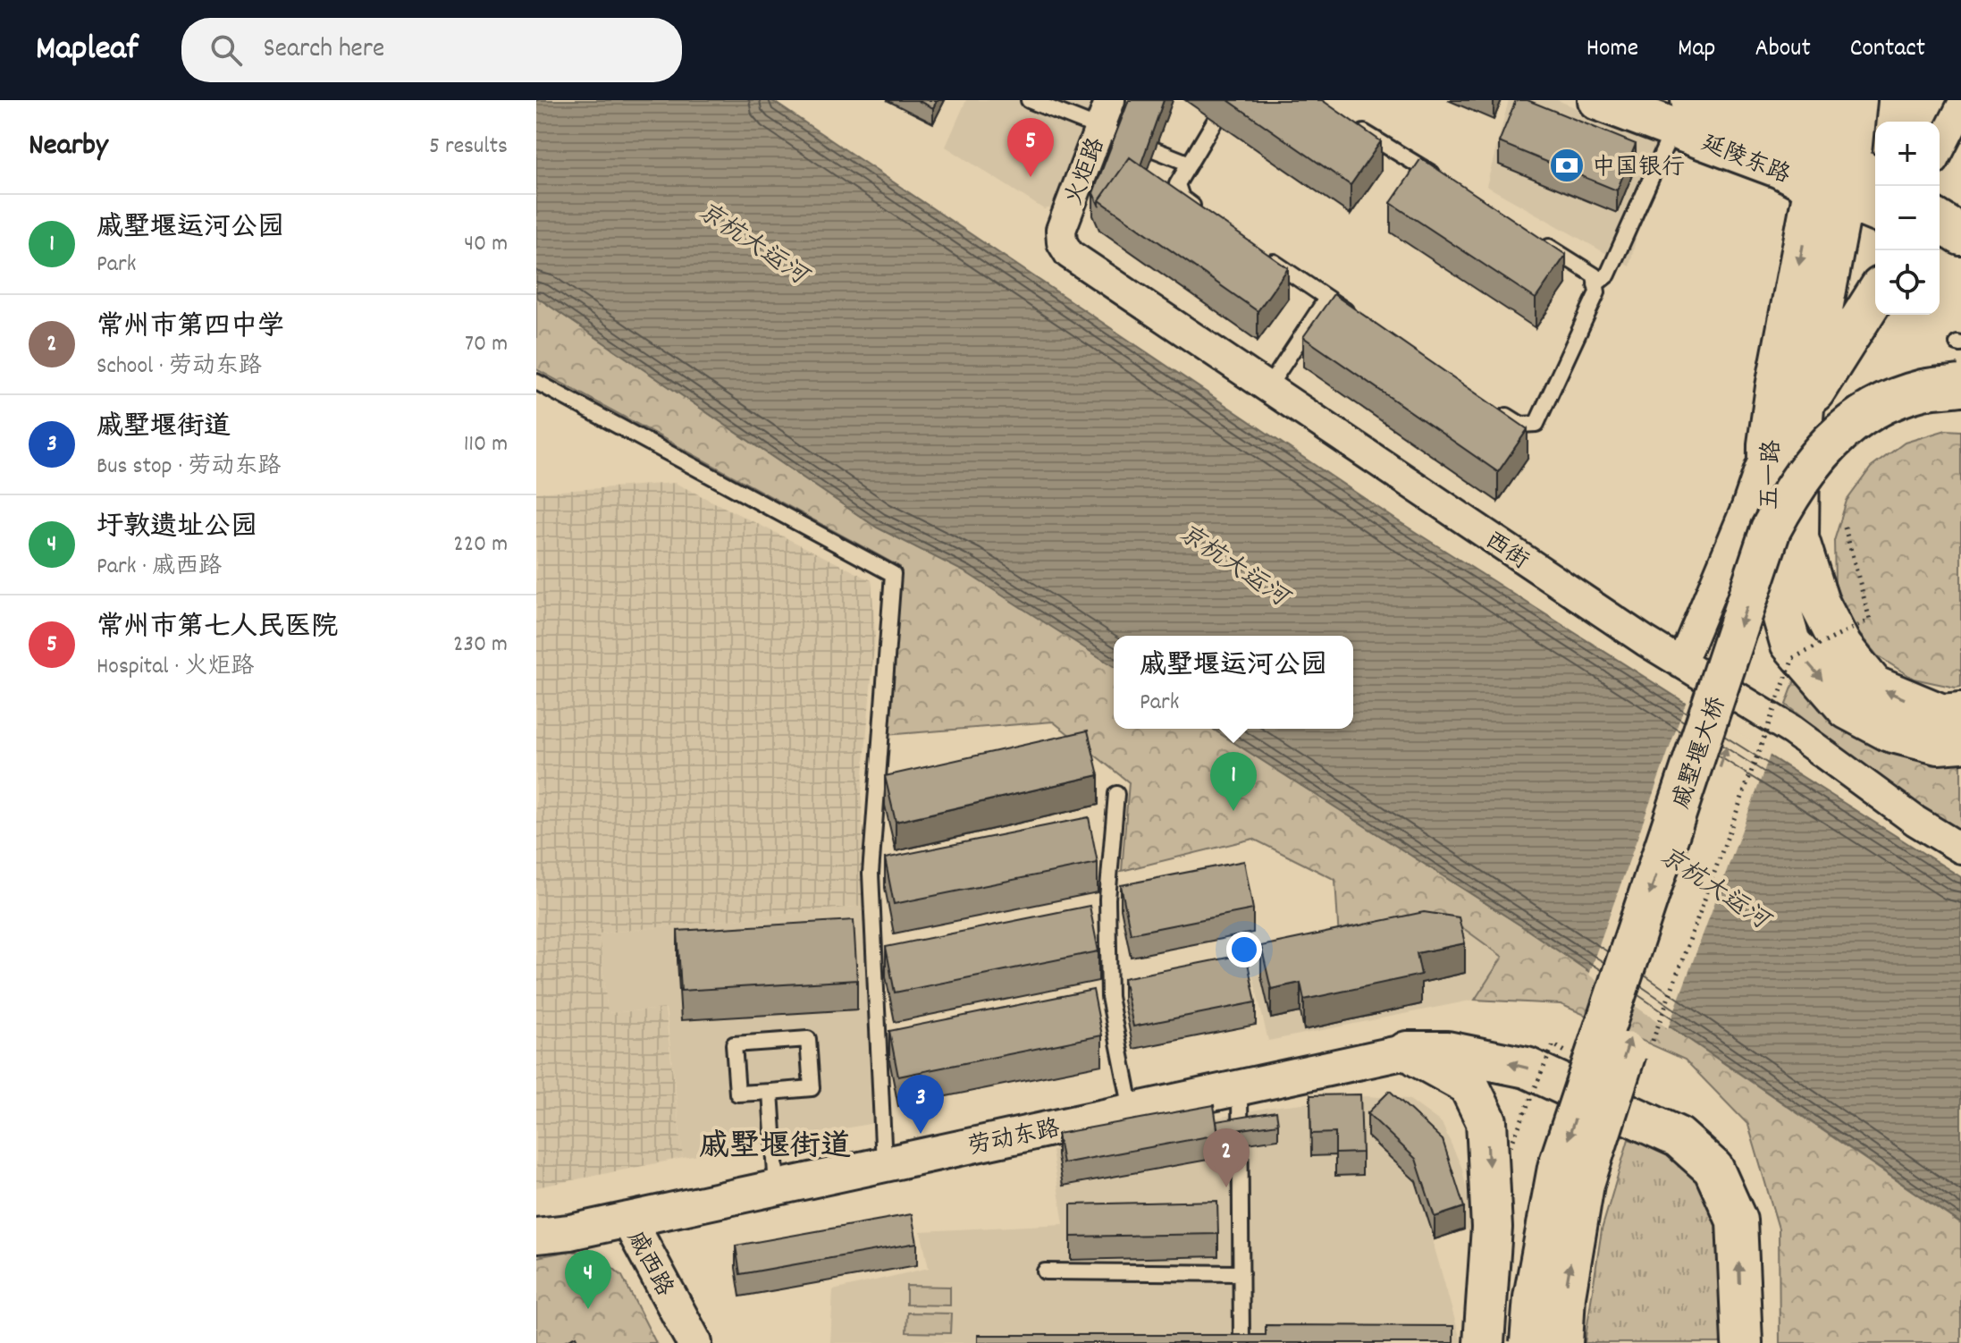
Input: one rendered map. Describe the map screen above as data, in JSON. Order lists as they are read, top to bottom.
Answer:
{
  "streets": {
    "main road": ["延陵东路", "五一路", "戚墅堰大桥"],
    "street": [
      "火炬路",
      "西街",
      "劳动东路",
      "戚西路"
    ]
  },
  "crossings": [
    ["延陵东路", "五一路"],
    ["火炬路", "西街"],
    ["劳动东路", "戚西路"]
  ],
  "districts": ["戚墅堰街道"],
  "water": ["京杭大运河"],
  "places": {
    "bank": ["中国银行"]
  },
  "page": {
    "header": "Mapleaf",
    "search": "Search here",
    "nav": [
      "Home",
      "Map",
      "About",
      "Contact"
    ],
    "heading": ["Nearby", "5 results"],
    "pins": [
      "5",
      "1",
      "3",
      "2",
      "4"
    ],
    "map_buttons": ["+", "−"],
    "list": [
      {
        "mark": "1",
        "name": "戚墅堰运河公园",
        "note": "Park",
        "value": "40 m"
      },
      {
        "mark": "2",
        "name": "常州市第四中学",
        "note": "School · 劳动东路",
        "value": "70 m"
      },
      {
        "mark": "3",
        "name": "戚墅堰街道",
        "note": "Bus stop · 劳动东路",
        "value": "110 m"
      },
      {
        "mark": "4",
        "name": "圩敦遗址公园",
        "note": "Park · 戚西路",
        "value": "220 m"
      },
      {
        "mark": "5",
        "name": "常州市第七人民医院",
        "note": "Hospital · 火炬路",
        "value": "230 m"
      }
    ],
    "popup": ["戚墅堰运河公园", "Park"]
  }
}
